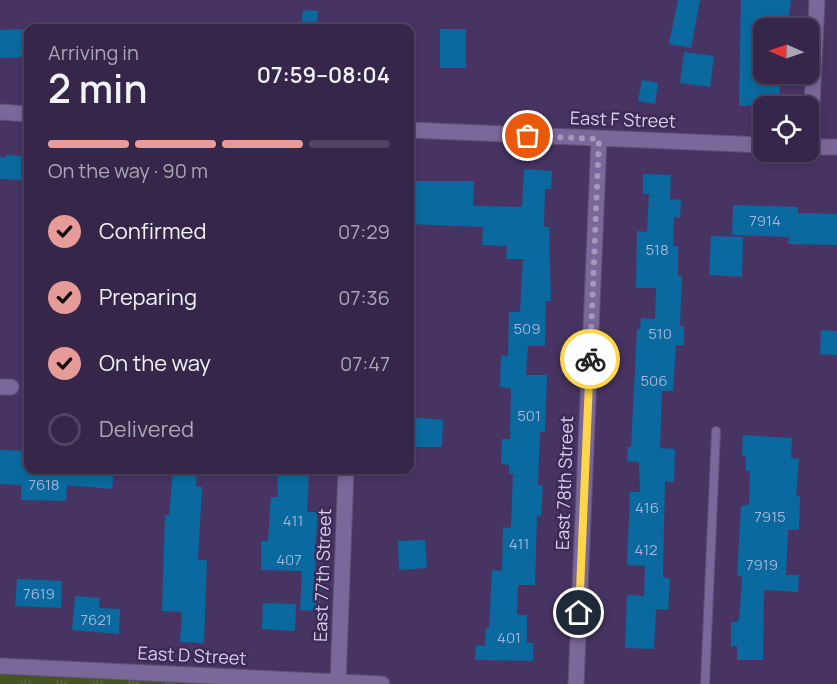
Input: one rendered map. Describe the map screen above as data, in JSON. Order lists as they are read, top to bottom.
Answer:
{
  "streets": {
    "street": [
      "East F Street",
      "East 78th Street",
      "East 77th Street",
      "East D Street"
    ]
  },
  "crossings": [
    ["East F Street", "East 78th Street"],
    ["East 77th Street", "East D Street"]
  ],
  "house_numbers": [
    "7914",
    "518",
    "509",
    "510",
    "506",
    "501",
    "7618",
    "416",
    "7915",
    "411",
    "411",
    "412",
    "407",
    "7919",
    "7619",
    "7621",
    "401"
  ],
  "north": "left",
  "page": {
    "heading": ["2 min", "Arriving in", "07:59–08:04"],
    "bar": "On the way · 90 m",
    "list": [
      ["Confirmed", "07:29"],
      ["Preparing", "07:36"],
      ["On the way", "07:47"],
      "Delivered"
    ]
  }
}
